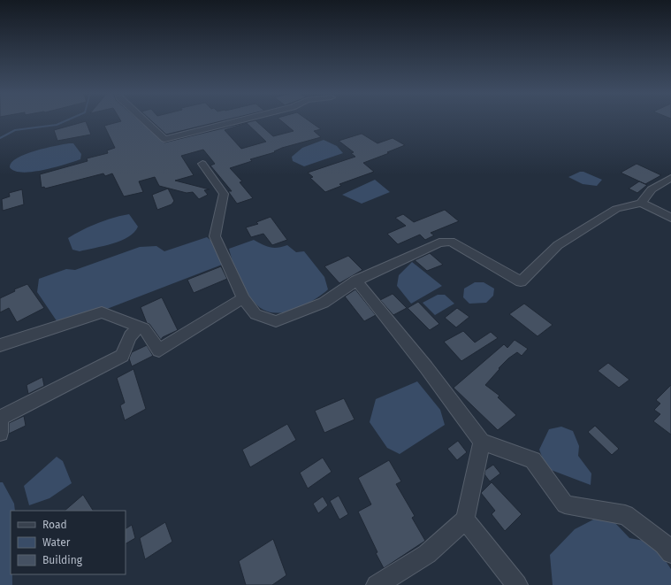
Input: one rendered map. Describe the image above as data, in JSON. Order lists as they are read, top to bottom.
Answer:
{
  "legend": ["Road", "Water", "Building"]
}
